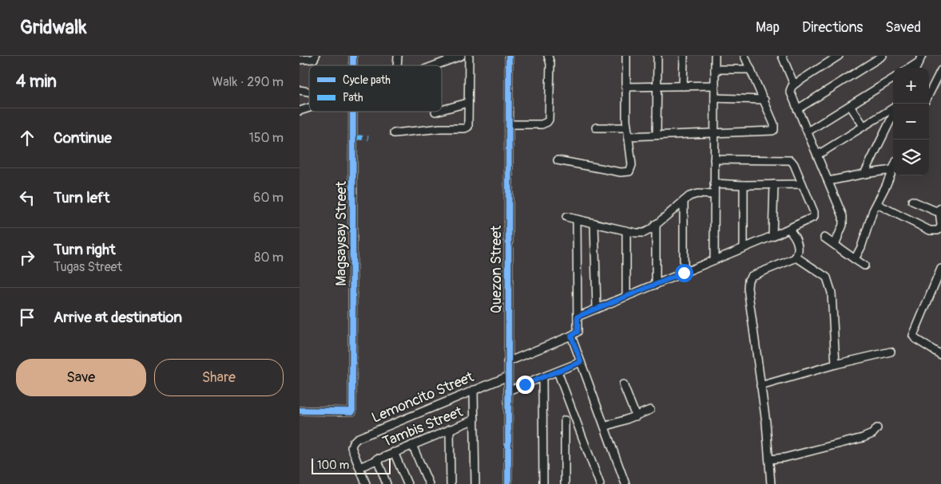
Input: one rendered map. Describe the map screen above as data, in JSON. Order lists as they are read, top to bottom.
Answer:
{
  "streets": {
    "street": [
      "Magsaysay Street",
      "Quezon Street",
      "Lemoncito Street",
      "Tambis Street"
    ]
  },
  "crossings": [
    ["Quezon Street", "Lemoncito Street"],
    ["Lemoncito Street", "Tambis Street"]
  ],
  "legend": ["Cycle path", "Path"],
  "scale_bar": "100 m",
  "page": {
    "header": "Gridwalk",
    "nav": ["Map", "Directions", "Saved"],
    "heading": ["4 min", "Walk · 290 m"],
    "map_buttons": ["+", "−"],
    "list": [
      ["Continue", "150 m"],
      ["Turn left", "60 m"],
      ["Turn right", "Tugas Street", "80 m"],
      "Arrive at destination"
    ],
    "buttons": ["Save", "Share"],
    "scale": "100 m"
  }
}
